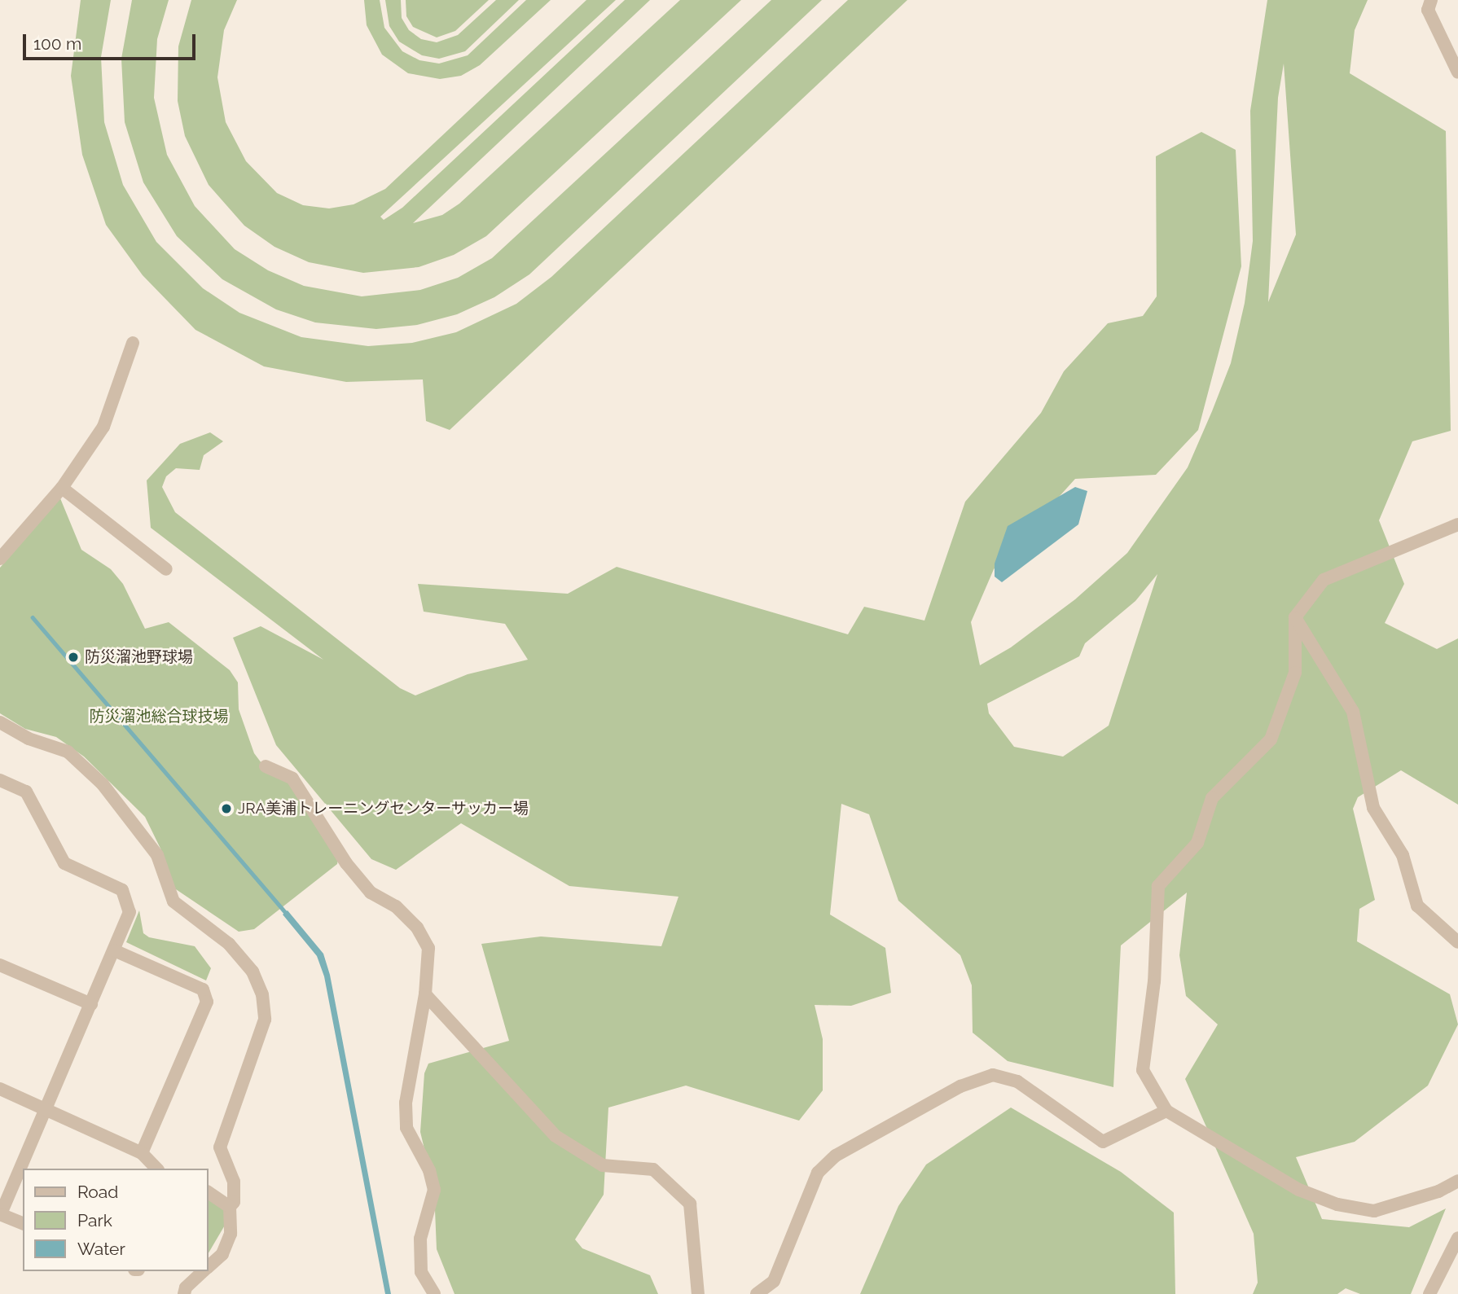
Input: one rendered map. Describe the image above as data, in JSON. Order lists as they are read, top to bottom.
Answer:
{
  "parks": ["防災溜池総合球技場"],
  "places": ["防災溜池野球場", "JRA美浦トレーニングセンターサッカー場"],
  "legend": ["Road", "Park", "Water"],
  "scale_bar": "100 m"
}
